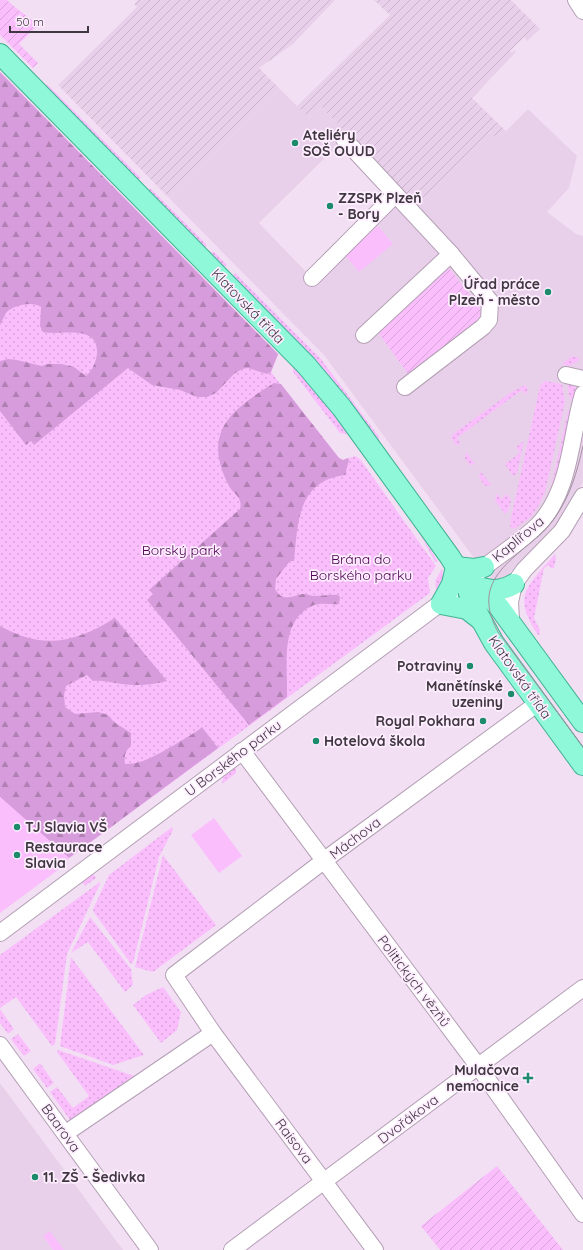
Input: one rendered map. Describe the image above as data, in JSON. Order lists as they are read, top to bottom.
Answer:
{
  "streets": {
    "main road": ["Klatovská třída"],
    "street": [
      "Kaplířova",
      "U Borského parku",
      "Máchova",
      "Politických vězňů",
      "Dvořákova",
      "Baarova",
      "Raisova"
    ]
  },
  "crossings": [
    ["Klatovská třída", "Kaplířova"],
    ["Klatovská třída", "Máchova"],
    ["U Borského parku", "Politických vězňů"],
    ["Máchova", "Politických vězňů"],
    ["Máchova", "Raisova"],
    ["Politických vězňů", "Dvořákova"],
    ["Dvořákova", "Raisova"]
  ],
  "parks": ["Borský park", "Brána do Borského parku"],
  "places": {
    "other": [
      "Ateliéry SOŠ OUUD",
      "ZZSPK Plzeň - Bory",
      "Úřad práce Plzeň - město",
      "Potraviny",
      "Manětínské uzeniny",
      "Royal Pokhara",
      "Hotelová škola",
      "TJ Slavia VŠ",
      "Restaurace Slavia",
      "11. ZŠ - Šedivka"
    ],
    "health": ["Mulačova nemocnice"]
  },
  "scale_bar": "50 m"
}
